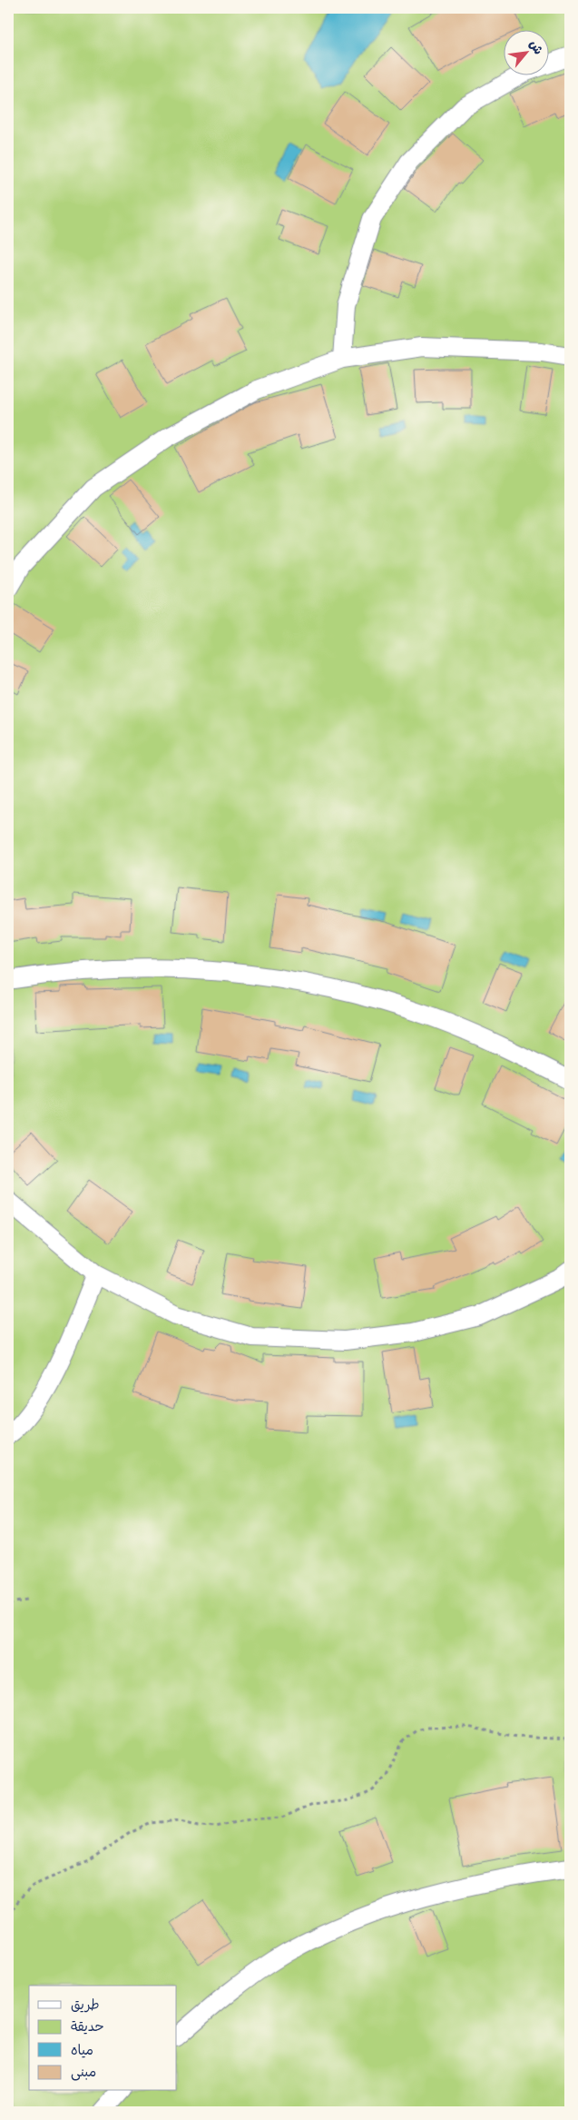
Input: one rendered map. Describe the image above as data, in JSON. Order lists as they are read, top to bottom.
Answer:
{
  "legend": [
    "طريق",
    "حديقة",
    "مياه",
    "مبنى"
  ],
  "north": "top right"
}
